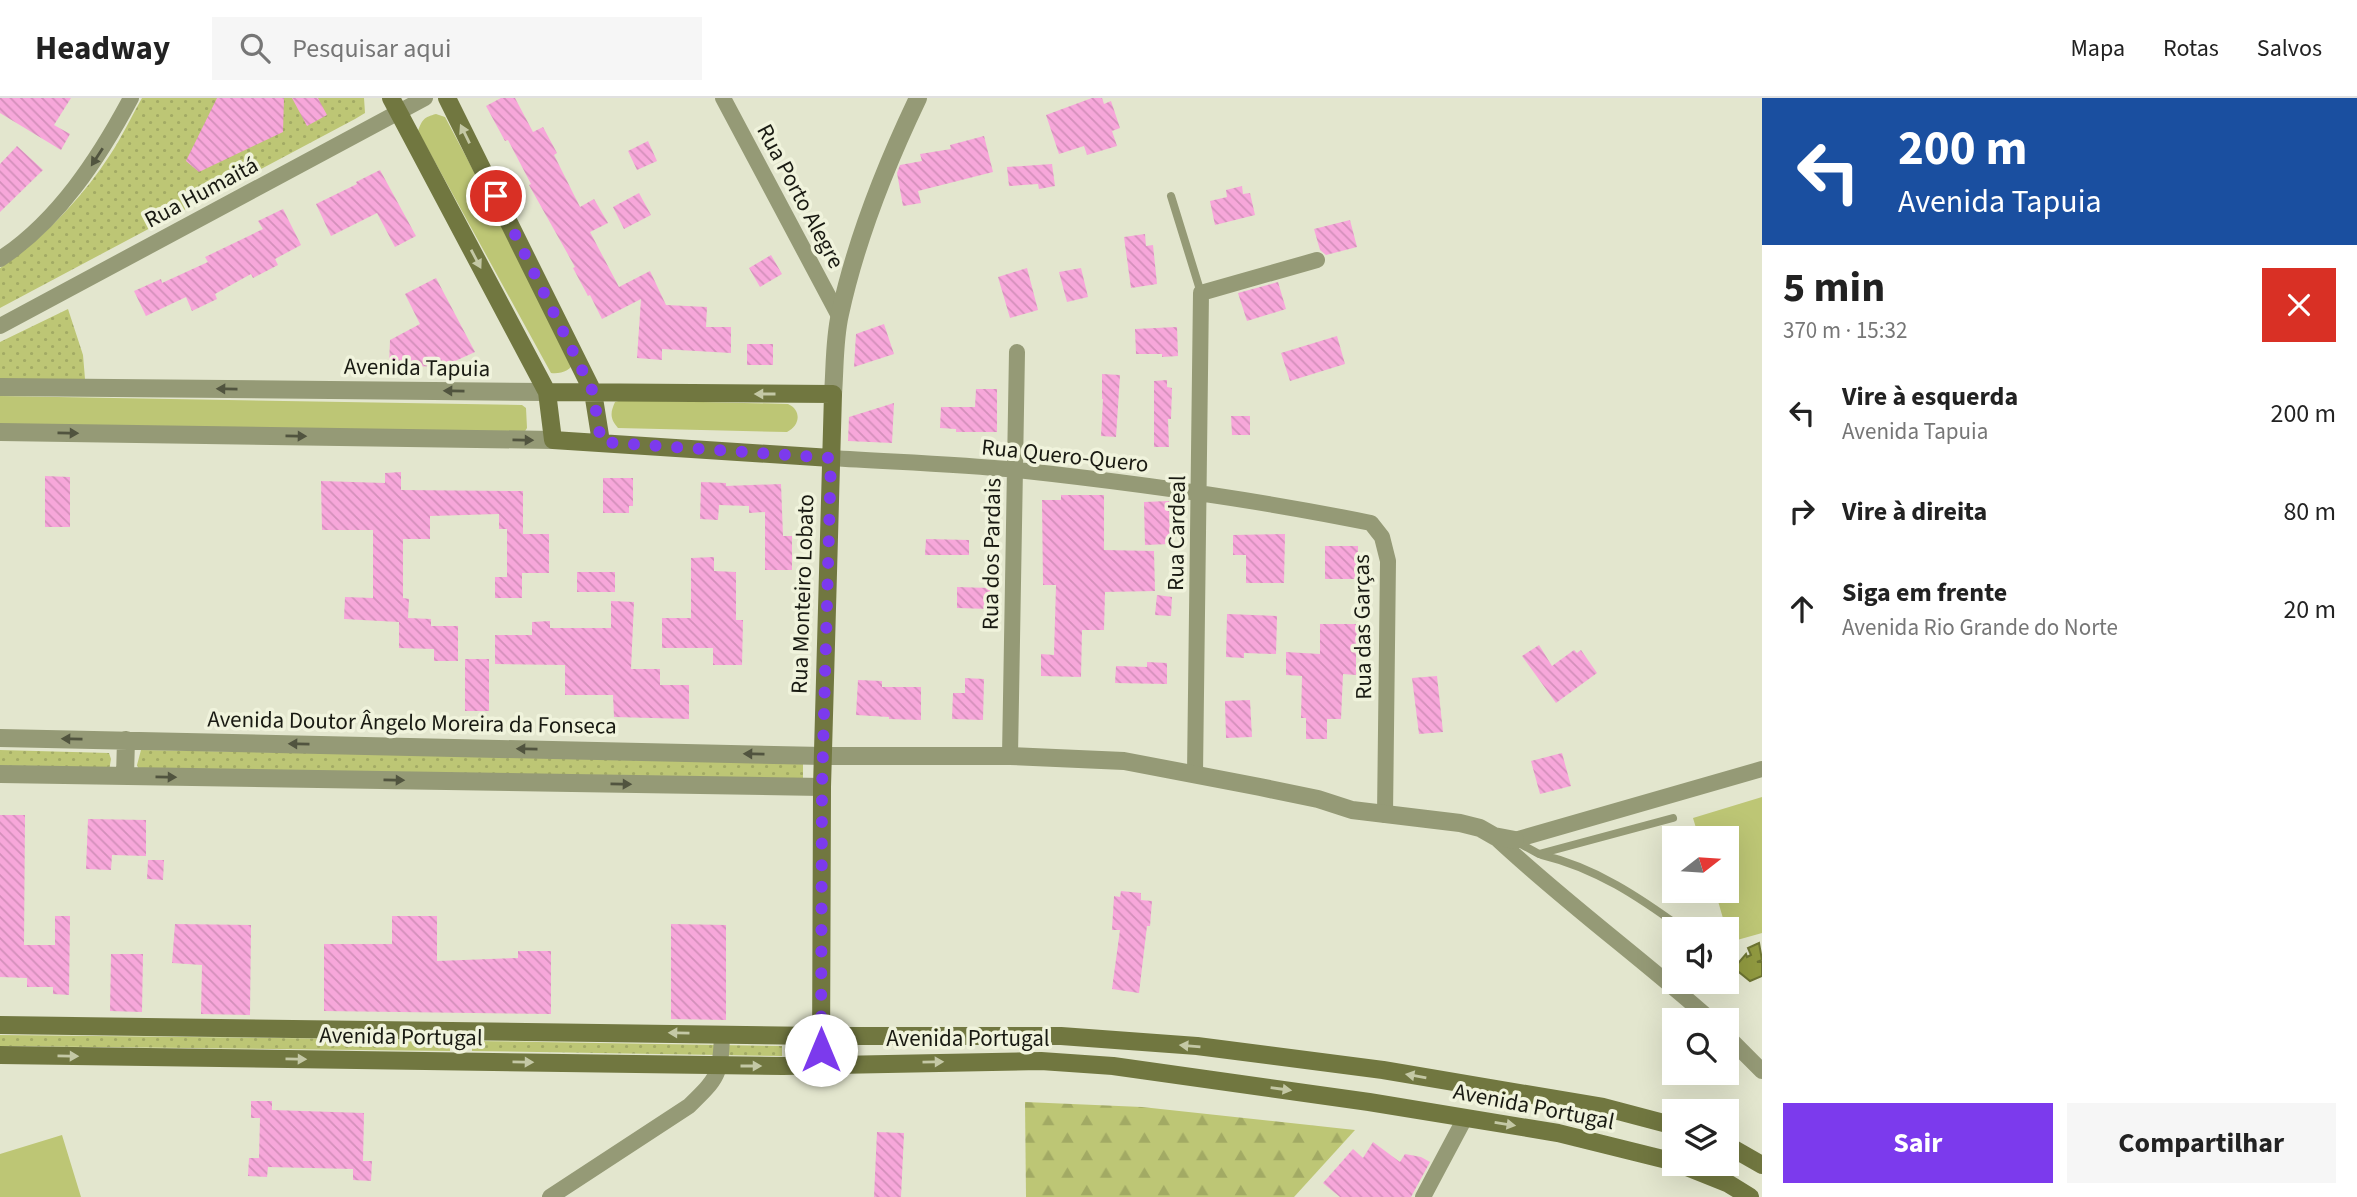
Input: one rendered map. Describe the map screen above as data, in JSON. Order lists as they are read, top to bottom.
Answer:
{
  "streets": {
    "main road": ["Avenida Tapuia", "Rua Monteiro Lobato", "Avenida Portugal"],
    "street": [
      "Rua Humaitá",
      "Rua Porto Alegre",
      "Rua Quero-Quero",
      "Rua Cardeal",
      "Rua dos Pardais",
      "Rua das Garças",
      "Avenida Doutor Ângelo Moreira da Fonseca"
    ]
  },
  "crossings": [
    ["Rua Porto Alegre", "Rua Monteiro Lobato"],
    ["Avenida Tapuia", "Rua Monteiro Lobato"],
    ["Rua Quero-Quero", "Rua Cardeal"],
    ["Rua Quero-Quero", "Rua dos Pardais"],
    ["Rua Quero-Quero", "Rua Monteiro Lobato"],
    ["Rua Quero-Quero", "Rua das Garças"],
    ["Rua Cardeal", "Avenida Doutor Ângelo Moreira da Fonseca"],
    ["Rua dos Pardais", "Avenida Doutor Ângelo Moreira da Fonseca"],
    ["Rua Monteiro Lobato", "Avenida Doutor Ângelo Moreira da Fonseca"],
    ["Rua Monteiro Lobato", "Avenida Portugal"],
    ["Rua das Garças", "Avenida Doutor Ângelo Moreira da Fonseca"]
  ],
  "north": "right",
  "page": {
    "header": "Headway",
    "search": "Pesquisar aqui",
    "nav": ["Mapa", "Rotas", "Salvos"],
    "turn": ["200 m", "Avenida Tapuia"],
    "heading": ["5 min", "370 m · 15:32"],
    "list": [
      {
        "name": "Vire à esquerda",
        "note": "Avenida Tapuia",
        "value": "200 m"
      },
      {
        "name": "Vire à direita",
        "value": "80 m"
      },
      {
        "name": "Siga em frente",
        "note": "Avenida Rio Grande do Norte",
        "value": "20 m"
      }
    ],
    "buttons": ["Sair", "Compartilhar"]
  }
}
